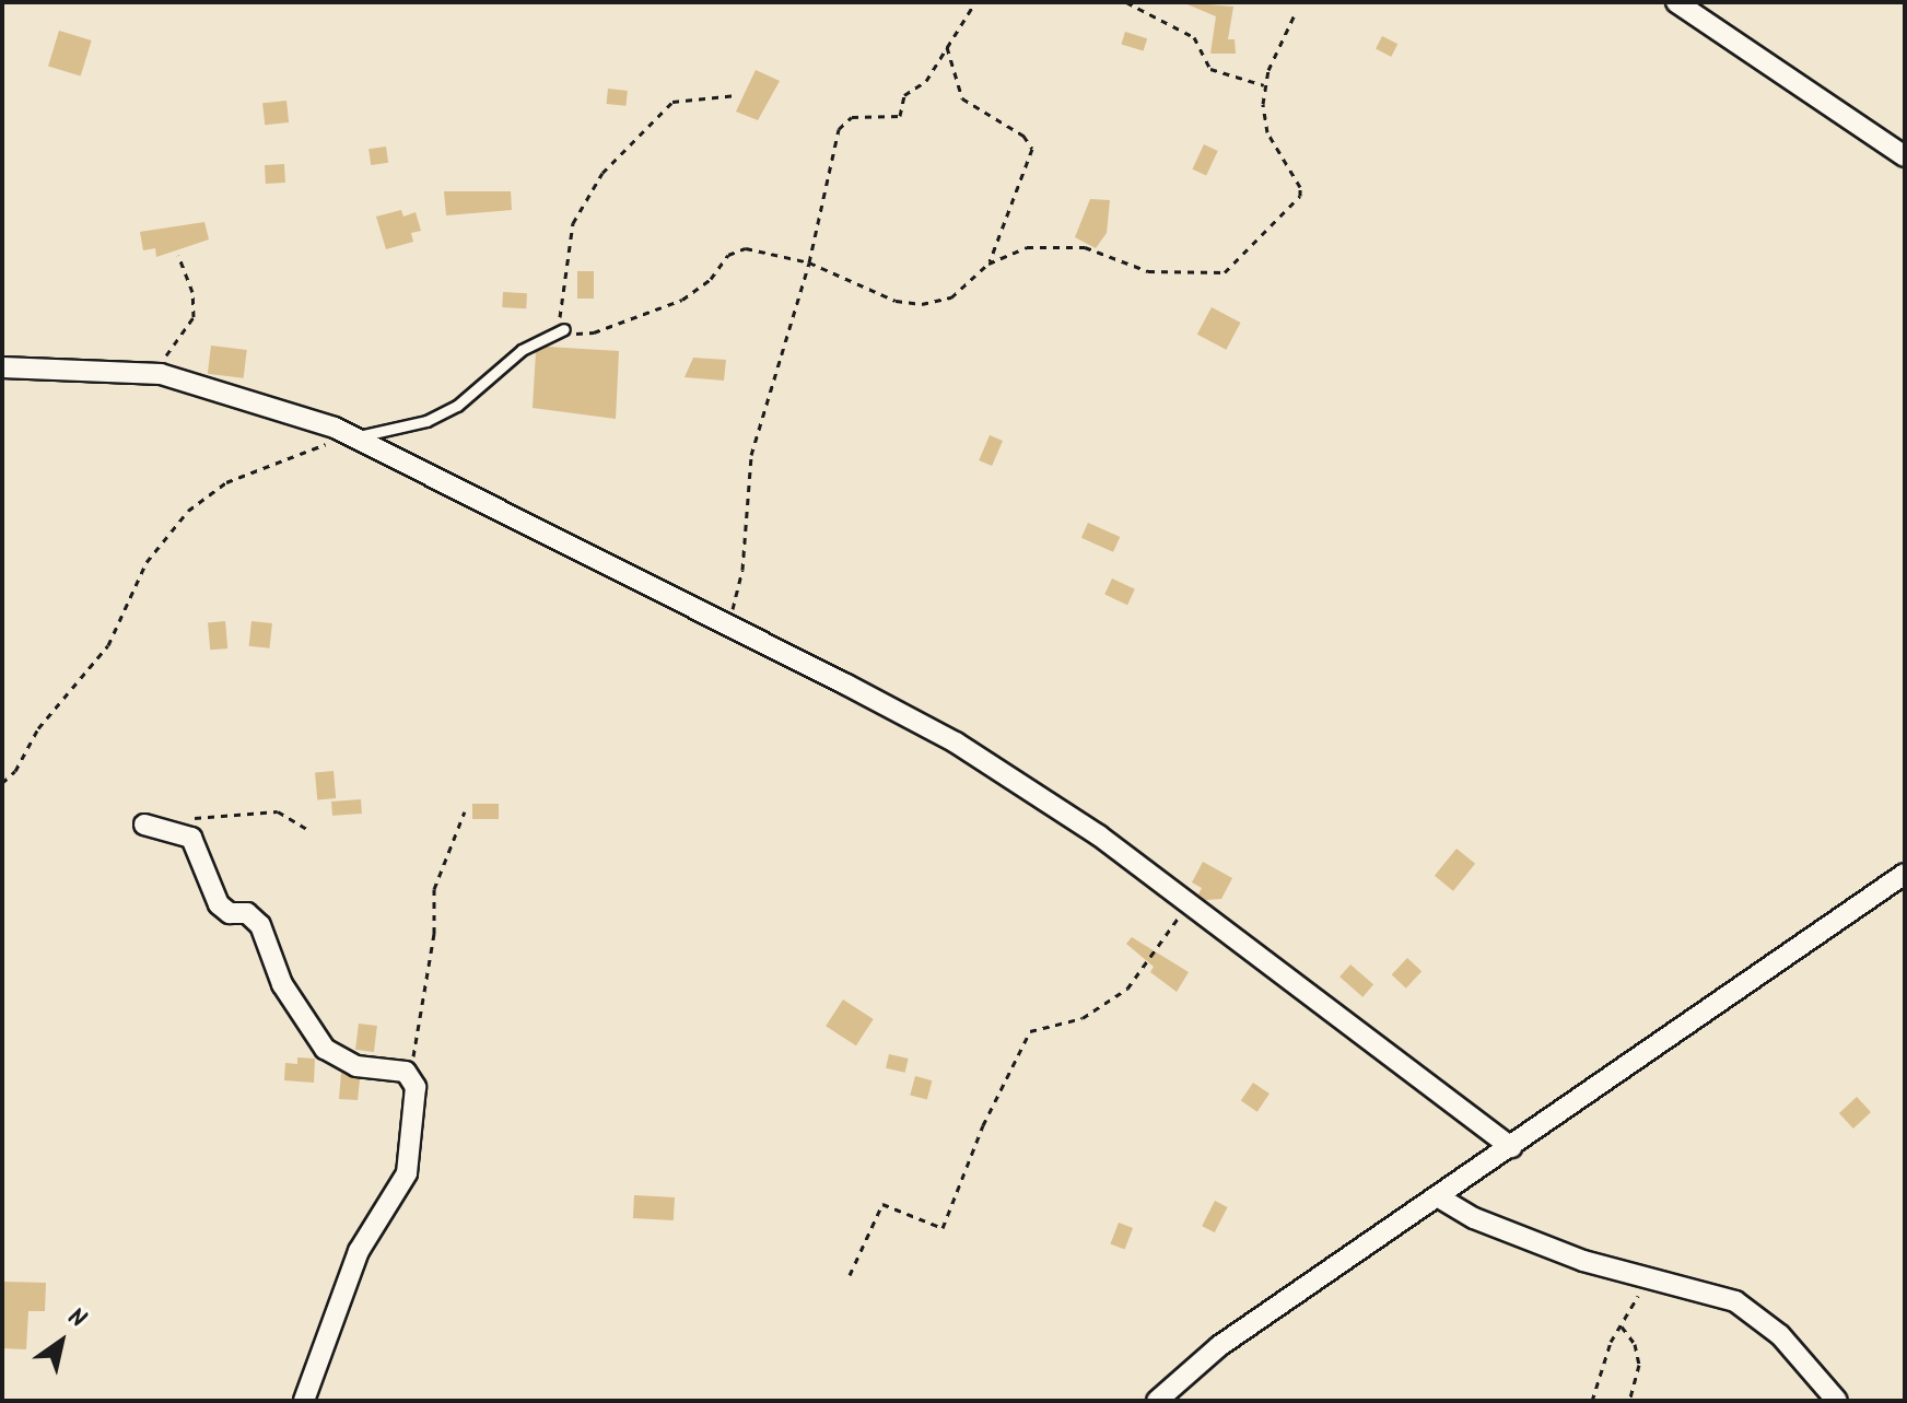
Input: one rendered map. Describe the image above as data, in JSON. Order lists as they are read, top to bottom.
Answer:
{
  "north": "top right"
}
